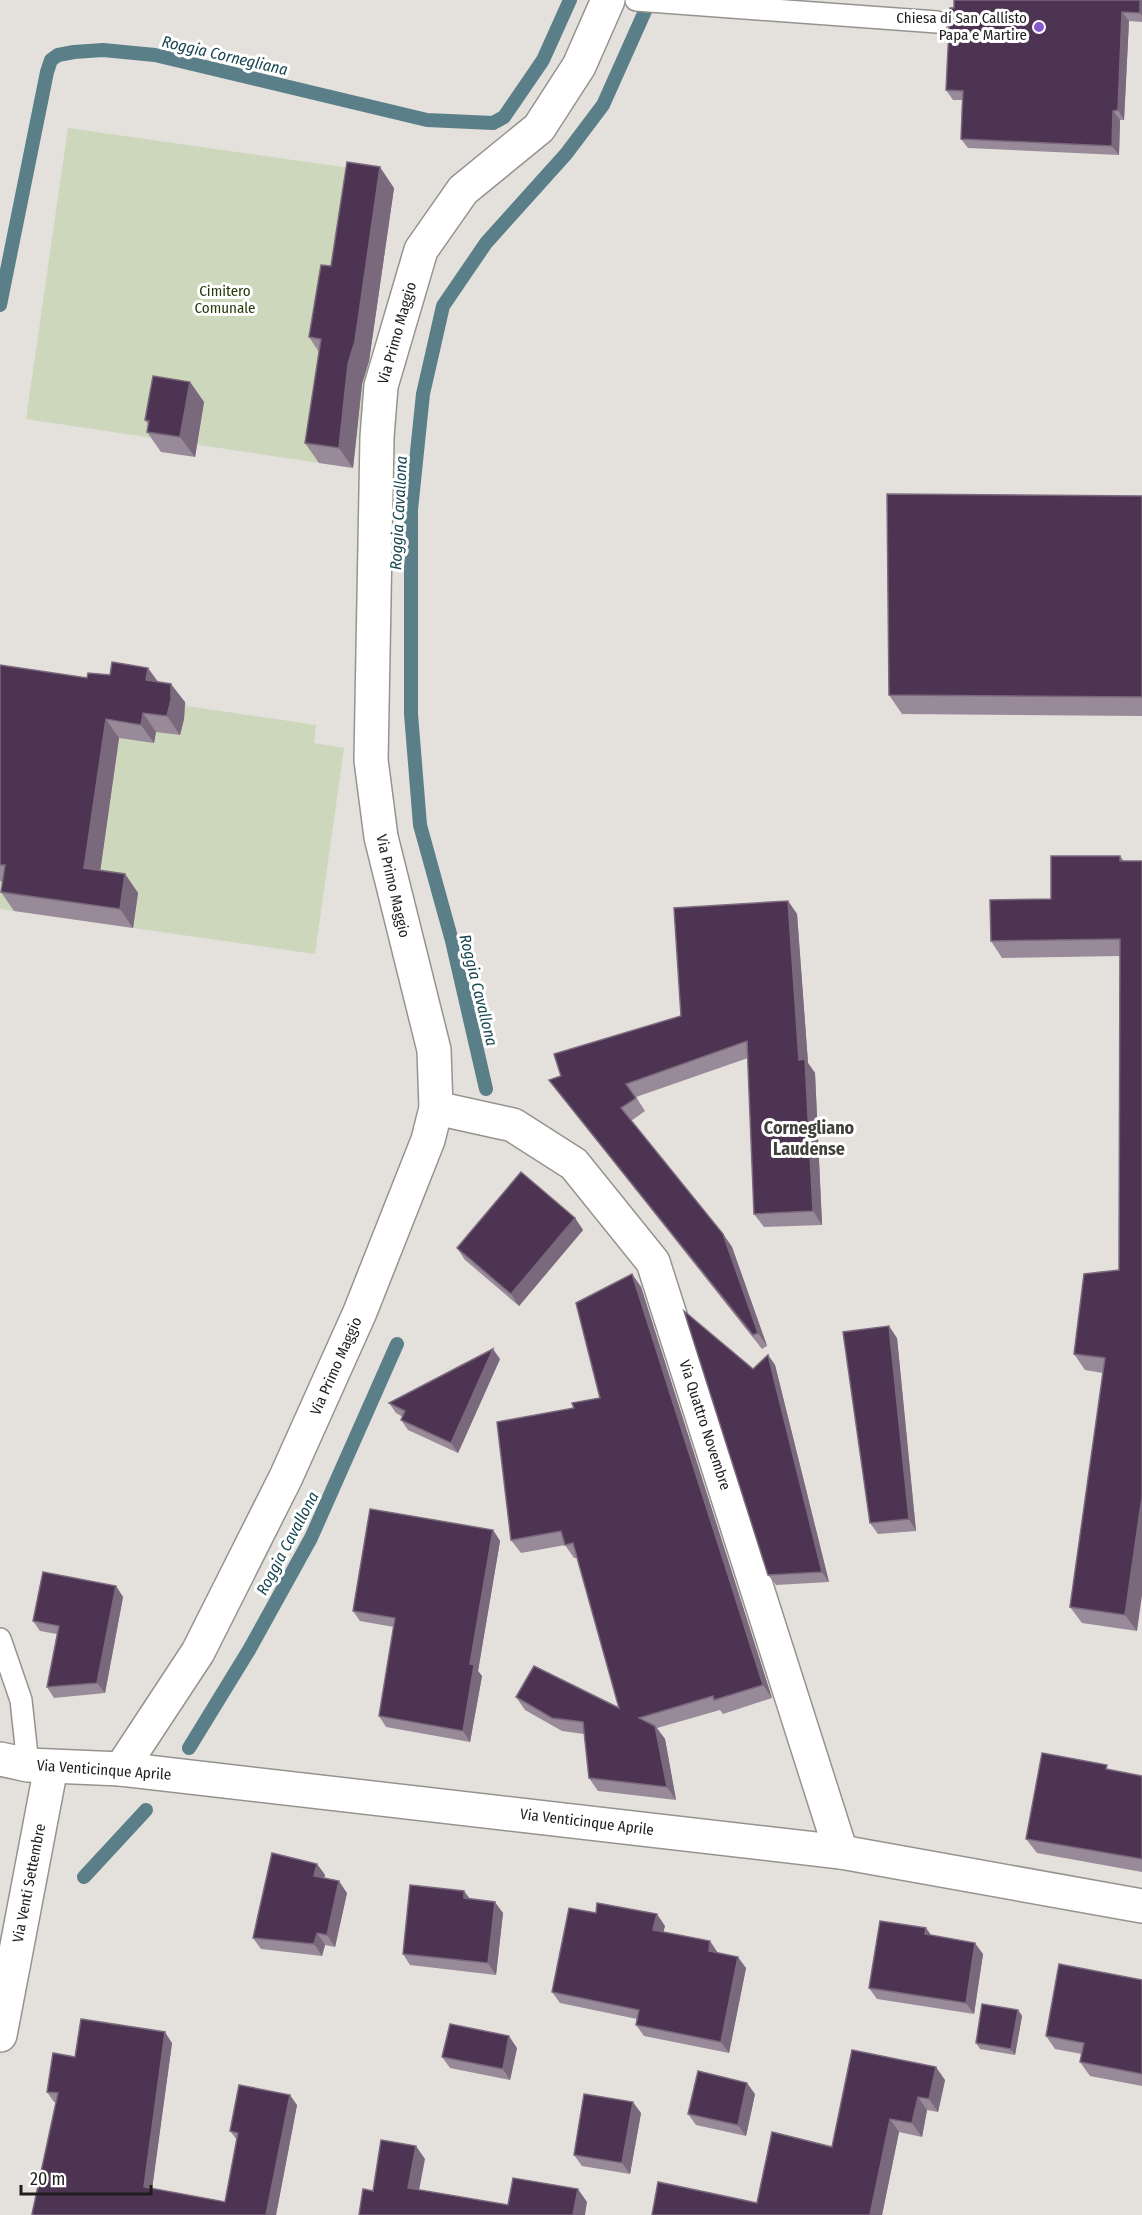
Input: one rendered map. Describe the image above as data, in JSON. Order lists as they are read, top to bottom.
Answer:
{
  "streets": {
    "street": [
      "Via Primo Maggio",
      "Via Quattro Novembre",
      "Via Venticinque Aprile",
      "Via Venti Settembre"
    ]
  },
  "crossings": [
    ["Via Primo Maggio", "Via Quattro Novembre"],
    ["Via Primo Maggio", "Via Venticinque Aprile"],
    ["Via Quattro Novembre", "Via Venticinque Aprile"],
    ["Via Venticinque Aprile", "Via Venti Settembre"]
  ],
  "districts": ["Cornegliano Laudense"],
  "water": ["Roggia Cornegliana", "Roggia Cavallona"],
  "parks": ["Cimitero Comunale"],
  "places": ["Chiesa di San Callisto Papa e Martire"],
  "scale_bar": "20 m"
}
